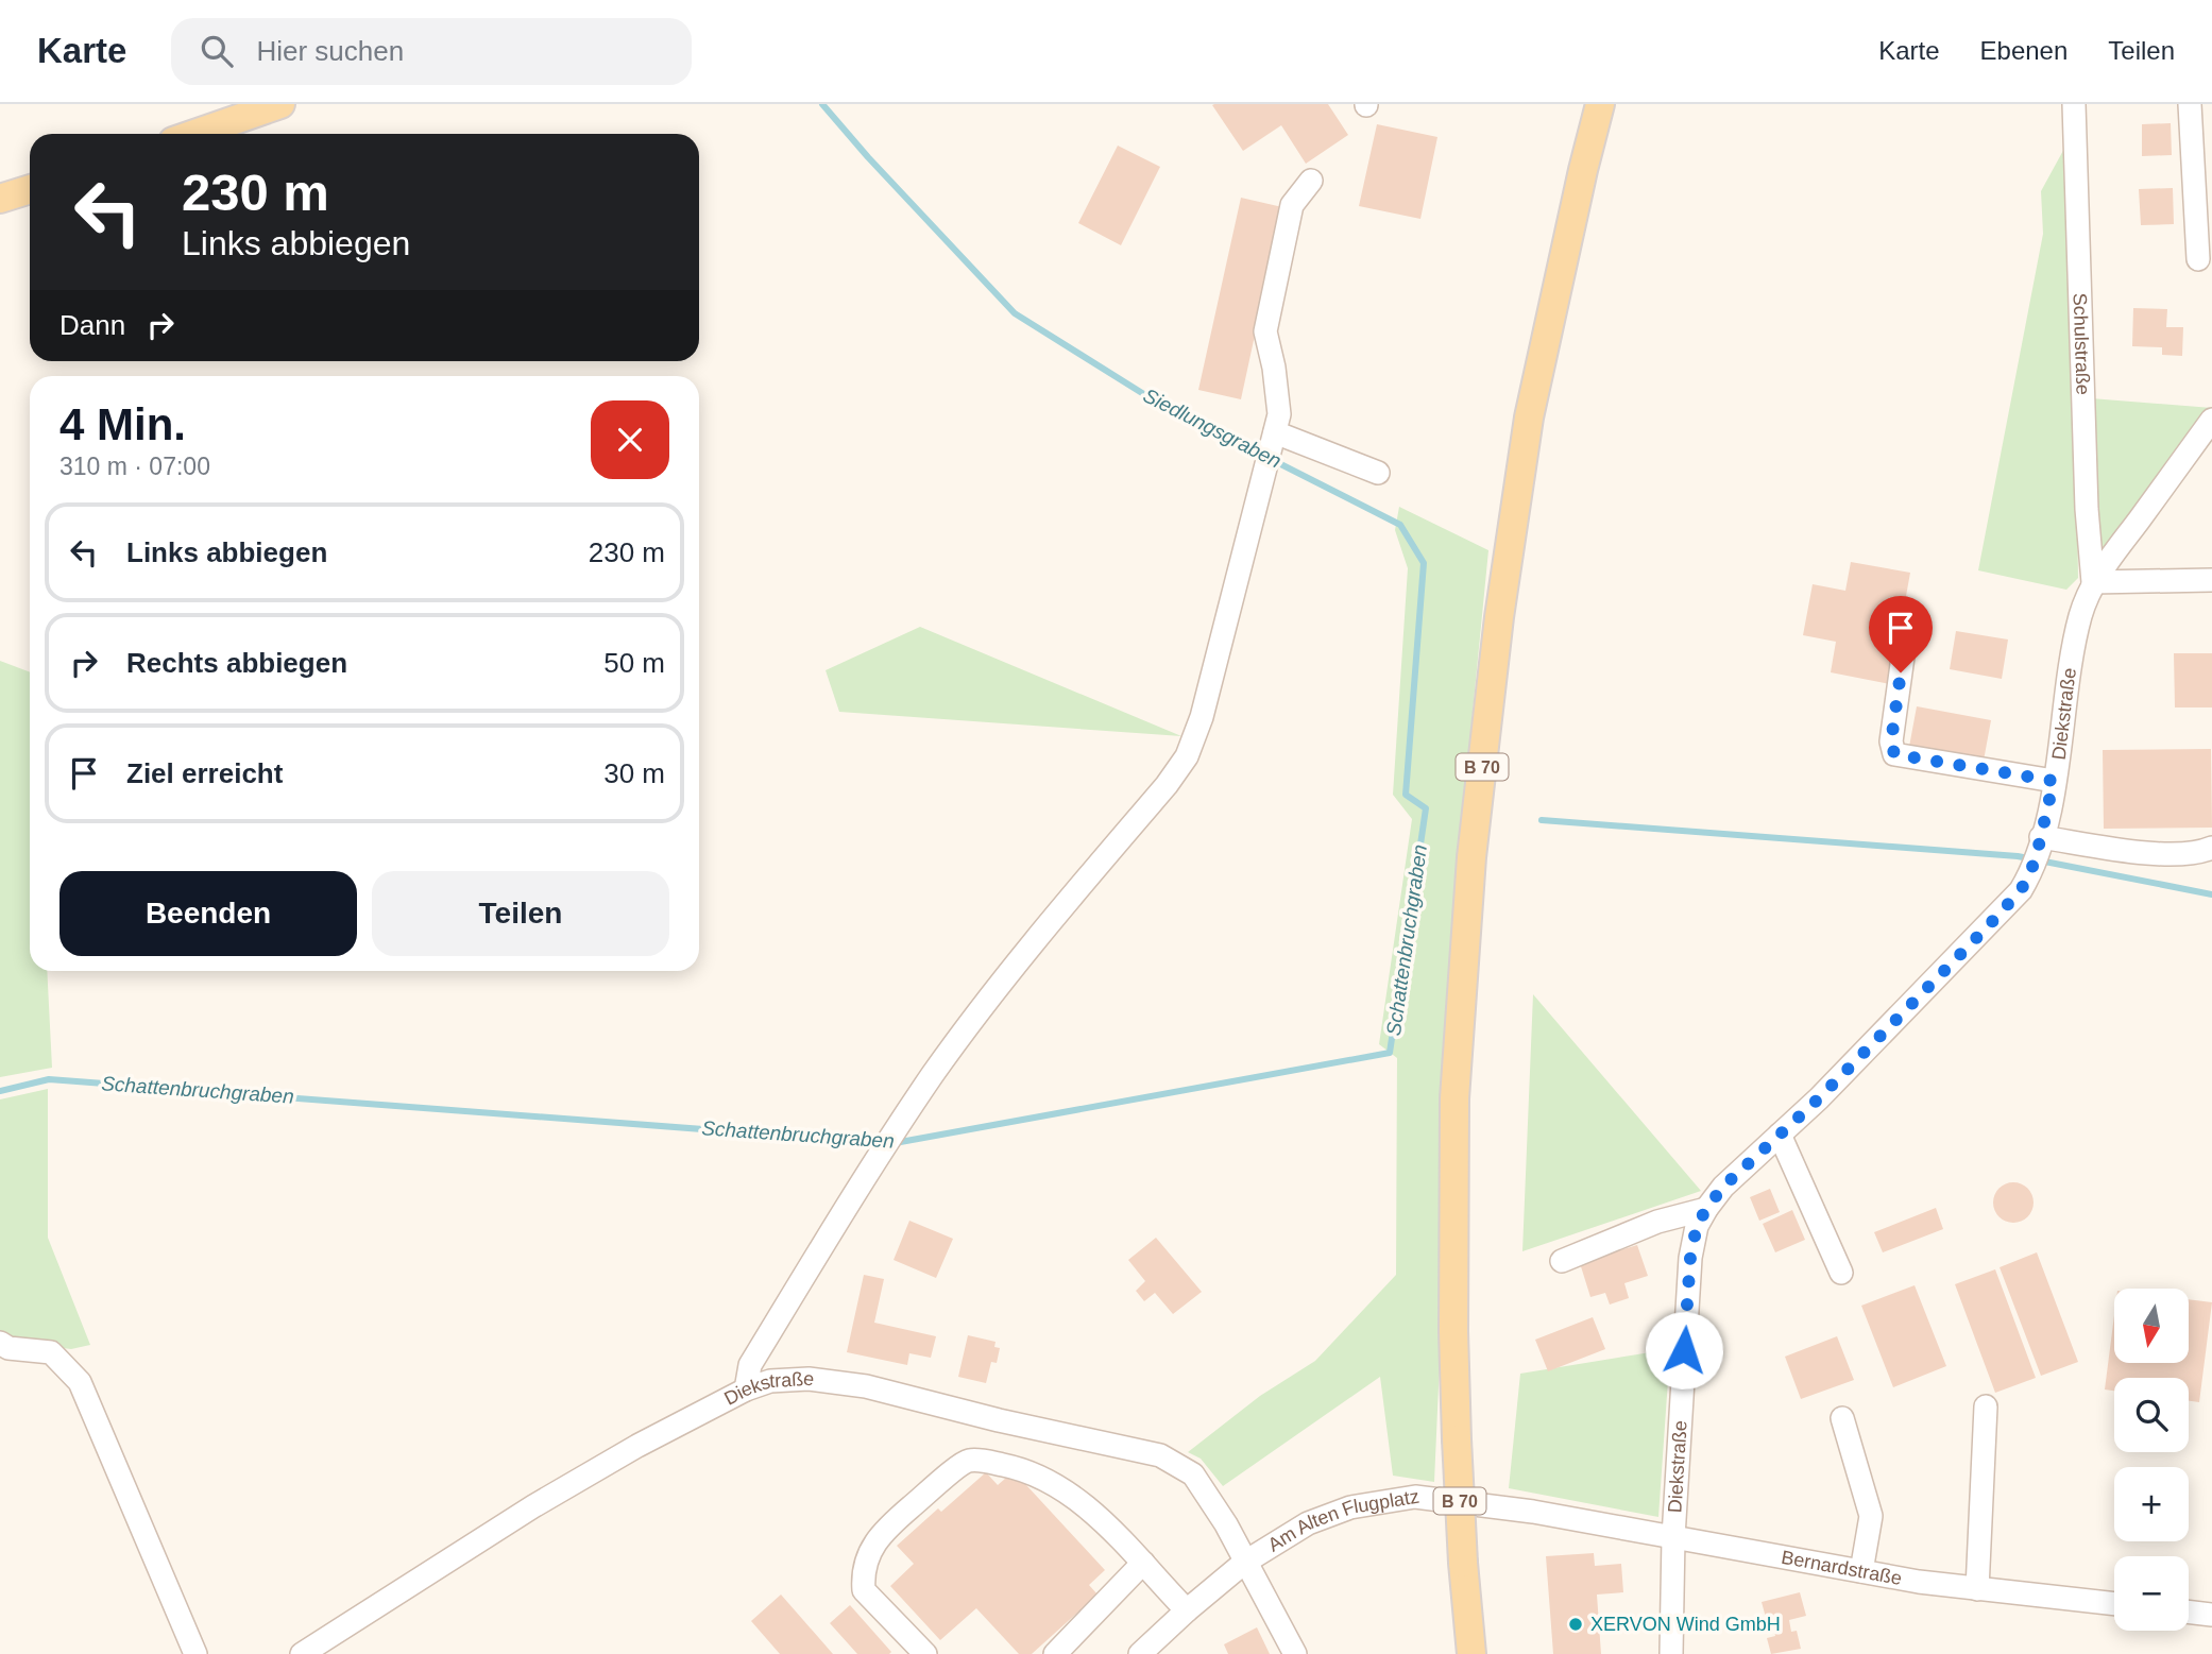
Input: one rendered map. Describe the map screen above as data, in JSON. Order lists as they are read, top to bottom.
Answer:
{
  "streets": {
    "main road": ["B 70"],
    "street": [
      "Schulstraße",
      "Diekstraße",
      "Am Alten Flugplatz",
      "Bernardstraße"
    ]
  },
  "crossings": [
    ["Schulstraße", "Diekstraße"],
    ["Diekstraße", "Am Alten Flugplatz"],
    ["Diekstraße", "Bernardstraße"],
    ["Am Alten Flugplatz", "Bernardstraße"]
  ],
  "water": ["Siedlungsgraben", "Schattenbruchgraben"],
  "places": ["XERVON Wind GmbH"],
  "north": "bottom",
  "page": {
    "header": "Karte",
    "search": "Hier suchen",
    "nav": ["Karte", "Ebenen", "Teilen"],
    "turn": ["230 m", "Links abbiegen"],
    "then": "Dann",
    "heading": ["4 Min.", "310 m · 07:00"],
    "list": [
      {
        "name": "Links abbiegen",
        "value": "230 m"
      },
      {
        "name": "Rechts abbiegen",
        "value": "50 m"
      },
      {
        "name": "Ziel erreicht",
        "value": "30 m"
      }
    ],
    "buttons": ["Beenden", "Teilen"],
    "map_buttons": ["+", "−"]
  }
}
